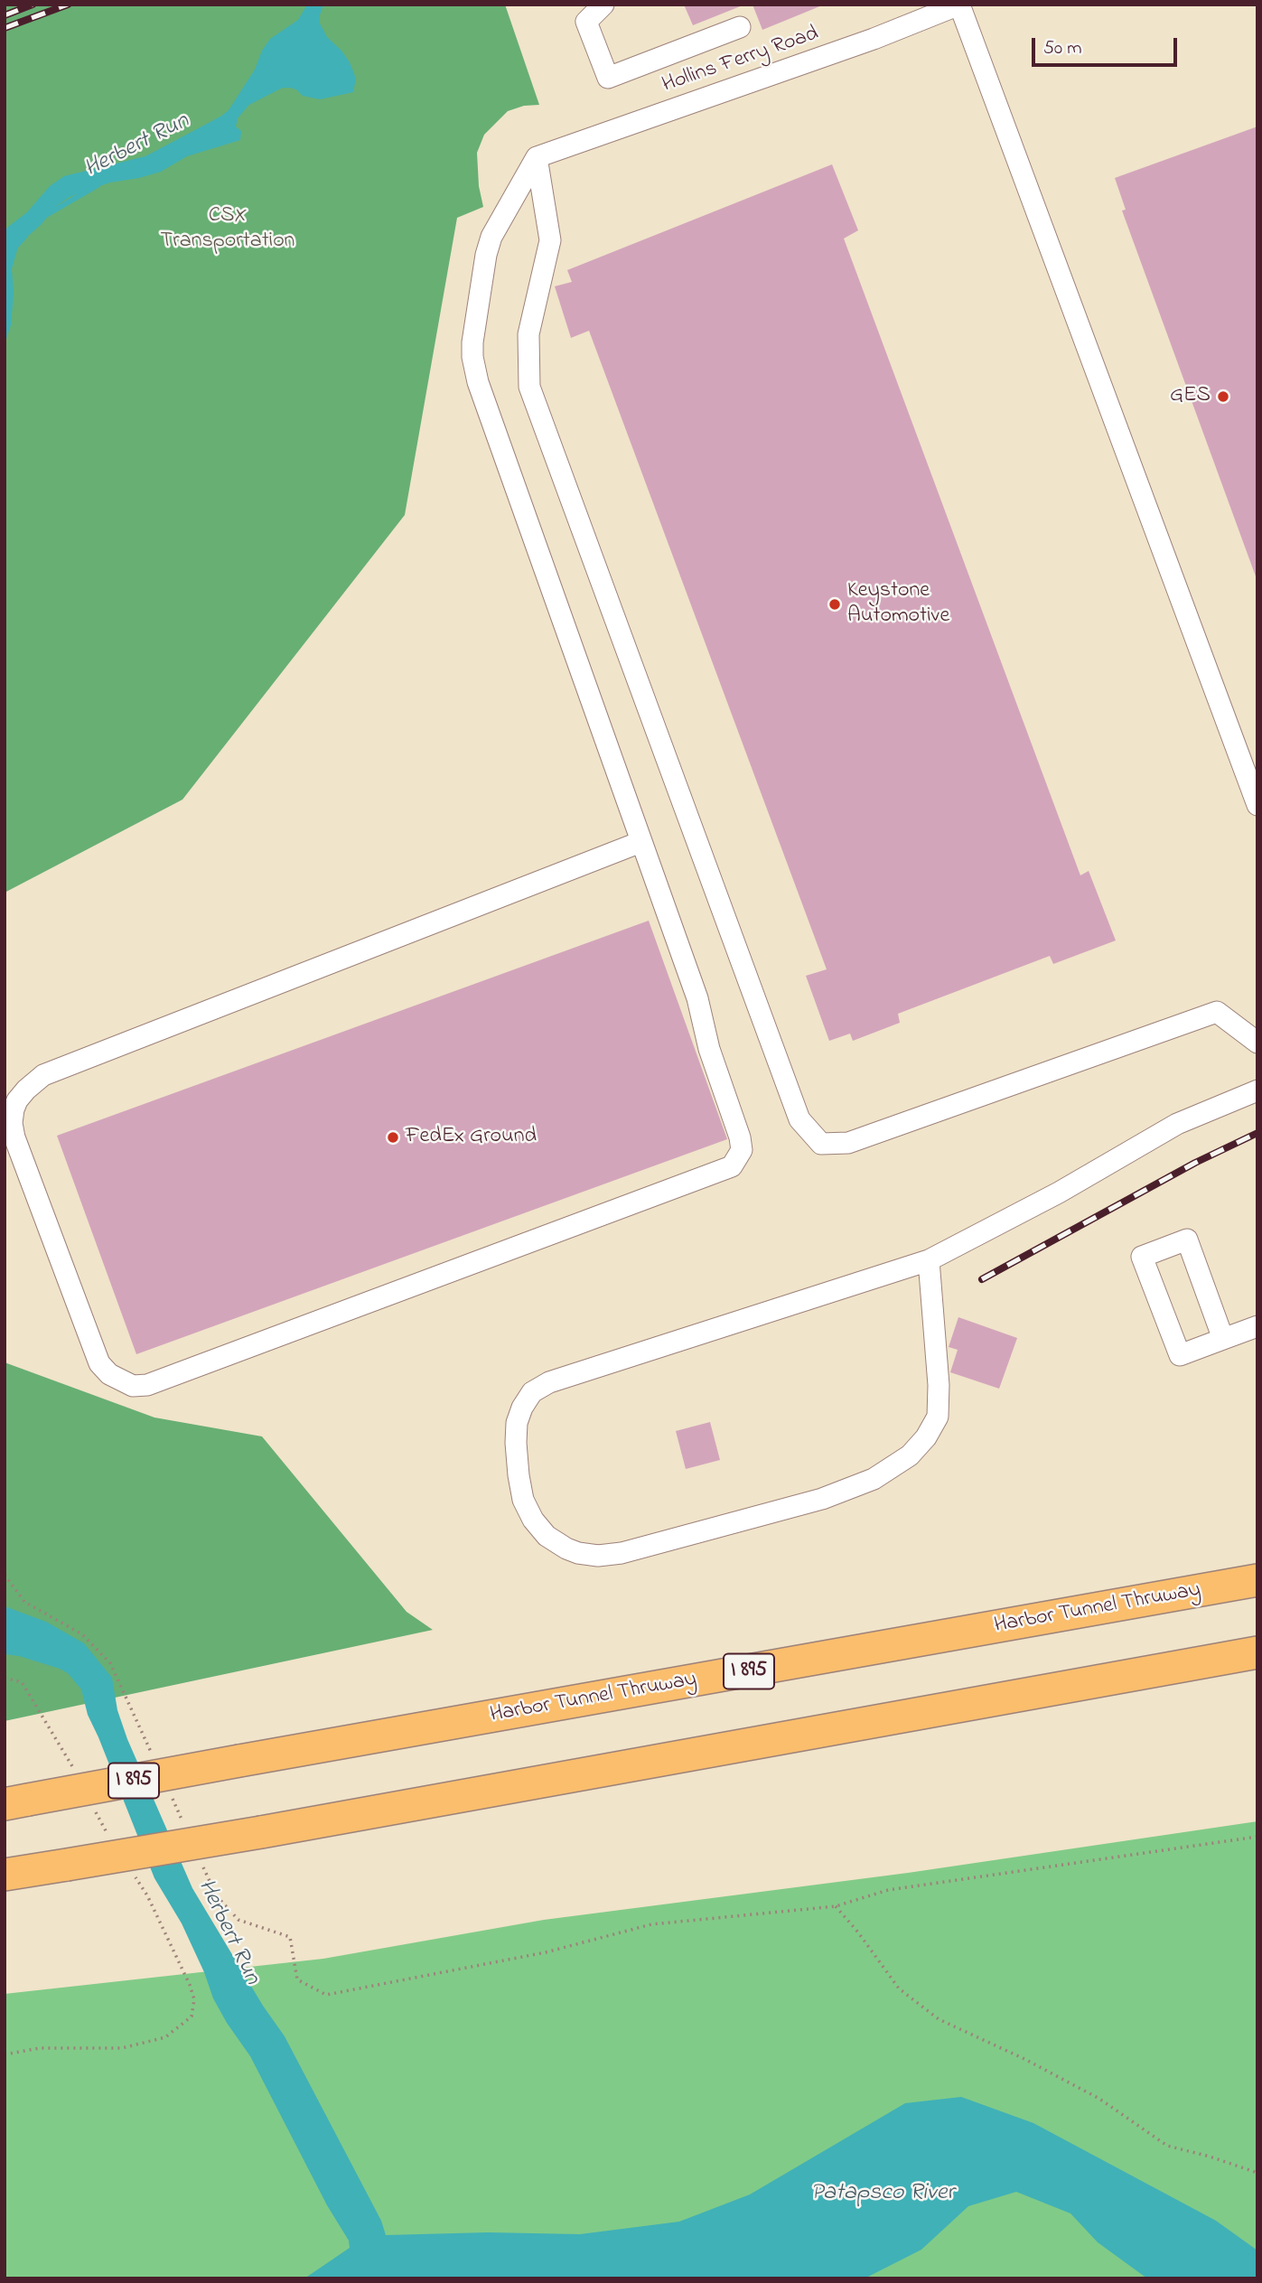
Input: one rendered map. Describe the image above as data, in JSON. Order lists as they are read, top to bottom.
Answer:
{
  "streets": {
    "highway": ["Harbor Tunnel Thruway", "I 895"],
    "street": ["Hollins Ferry Road"]
  },
  "water": ["Herbert Run", "Patapsco River"],
  "parks": ["CSX Transportation"],
  "places": ["GES", "Keystone Automotive", "FedEx Ground"],
  "scale_bar": "50 m"
}
